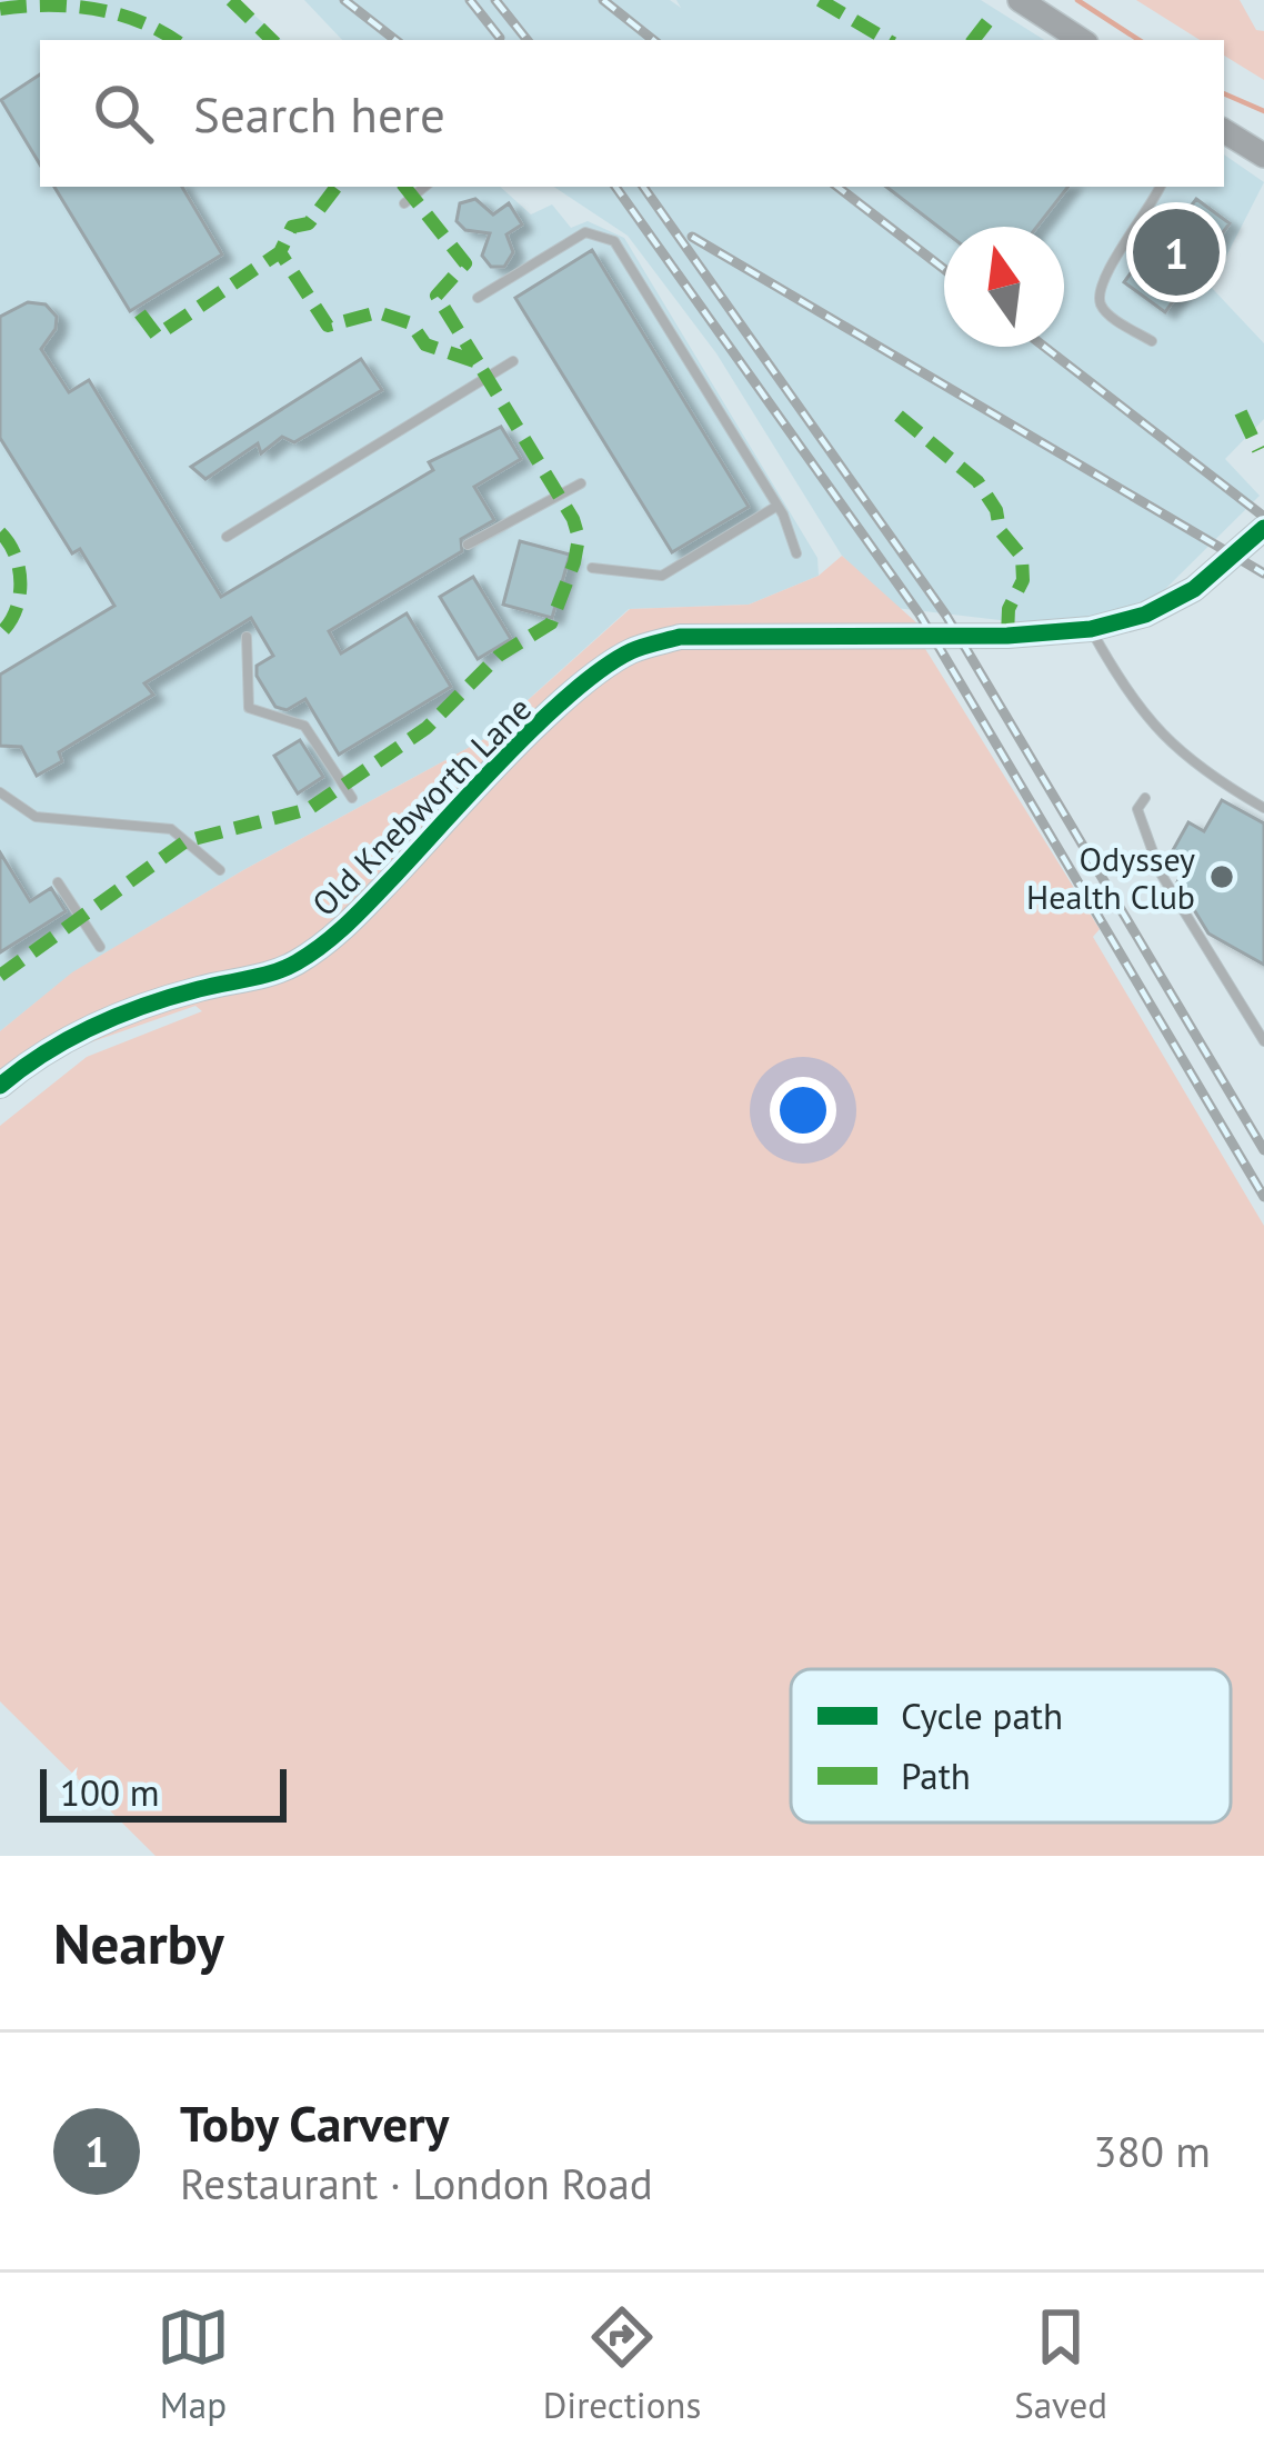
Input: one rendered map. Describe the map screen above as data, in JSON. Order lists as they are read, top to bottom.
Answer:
{
  "streets": {
    "street": ["Old Knebworth Lane"]
  },
  "places": ["Odyssey Health Club"],
  "legend": ["Cycle path", "Path"],
  "scale_bar": "100 m",
  "north": "top",
  "page": {
    "search": "Search here",
    "pins": "1",
    "scale": "100 m",
    "heading": "Nearby",
    "list": [
      {
        "mark": "1",
        "name": "Toby Carvery",
        "note": "Restaurant · London Road",
        "value": "380 m"
      }
    ],
    "nav": ["Map", "Directions", "Saved"]
  }
}
